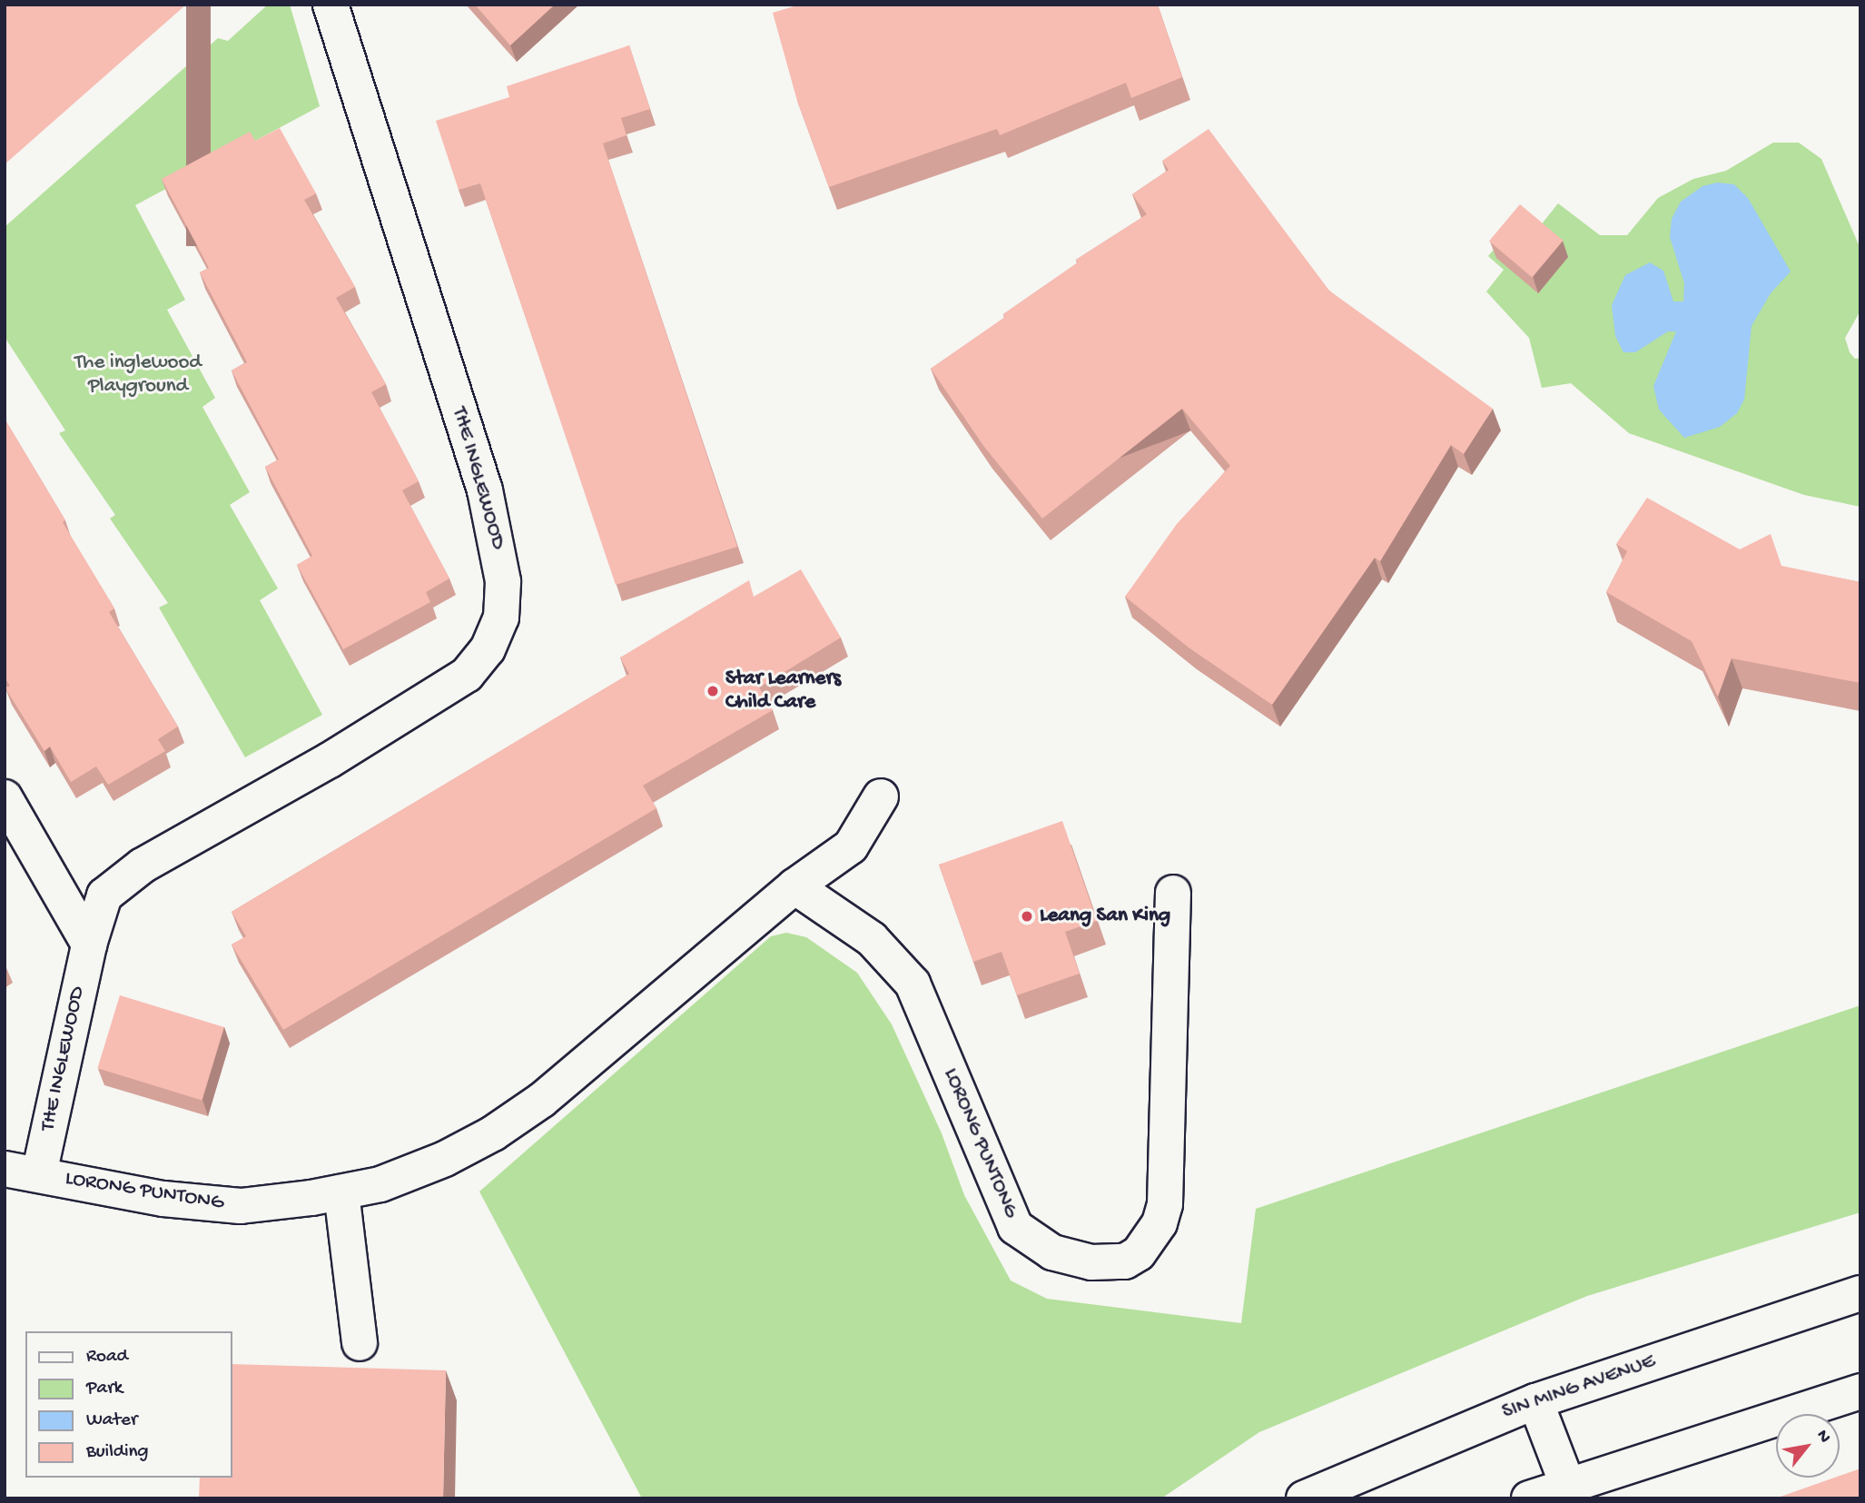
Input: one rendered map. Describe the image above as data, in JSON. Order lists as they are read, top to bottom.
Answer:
{
  "streets": {
    "street": ["THE INGLEWOOD", "LORONG PUNTONG", "SIN MING AVENUE"]
  },
  "crossings": [
    ["THE INGLEWOOD", "LORONG PUNTONG"]
  ],
  "parks": ["The inglewood Playground"],
  "places": ["Star Learners Child Care", "Leang San King"],
  "legend": [
    "Road",
    "Park",
    "Water",
    "Building"
  ],
  "north": "top right"
}
